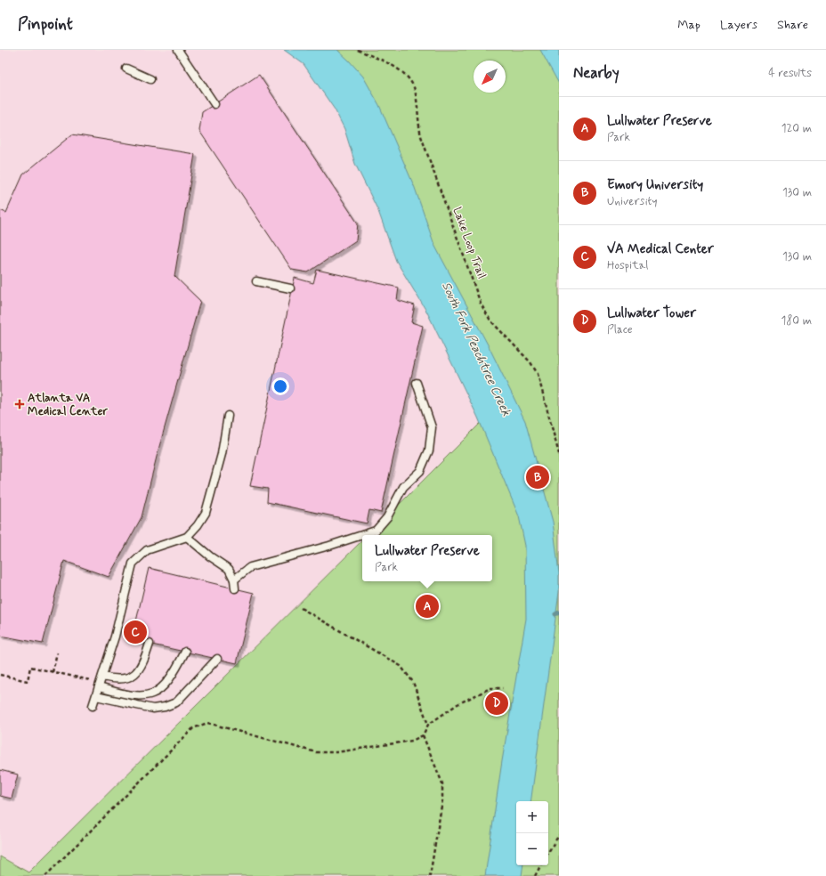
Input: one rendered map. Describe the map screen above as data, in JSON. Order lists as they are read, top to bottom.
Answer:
{
  "streets": {
    "path": ["Lake Loop Trail"]
  },
  "water": ["South Fork Peachtree Creek"],
  "places": {
    "health": ["Atlanta VA Medical Center"]
  },
  "north": "bottom left",
  "page": {
    "header": "Pinpoint",
    "nav": ["Map", "Layers", "Share"],
    "heading": ["Nearby", "4 results"],
    "list": [
      {
        "mark": "A",
        "name": "Lullwater Preserve",
        "note": "Park",
        "value": "120 m"
      },
      {
        "mark": "B",
        "name": "Emory University",
        "note": "University",
        "value": "130 m"
      },
      {
        "mark": "C",
        "name": "VA Medical Center",
        "note": "Hospital",
        "value": "130 m"
      },
      {
        "mark": "D",
        "name": "Lullwater Tower",
        "note": "Place",
        "value": "180 m"
      }
    ],
    "pins": [
      "B",
      "A",
      "C",
      "D"
    ],
    "popup": ["Lullwater Preserve", "Park"],
    "map_buttons": ["+", "−"]
  }
}
